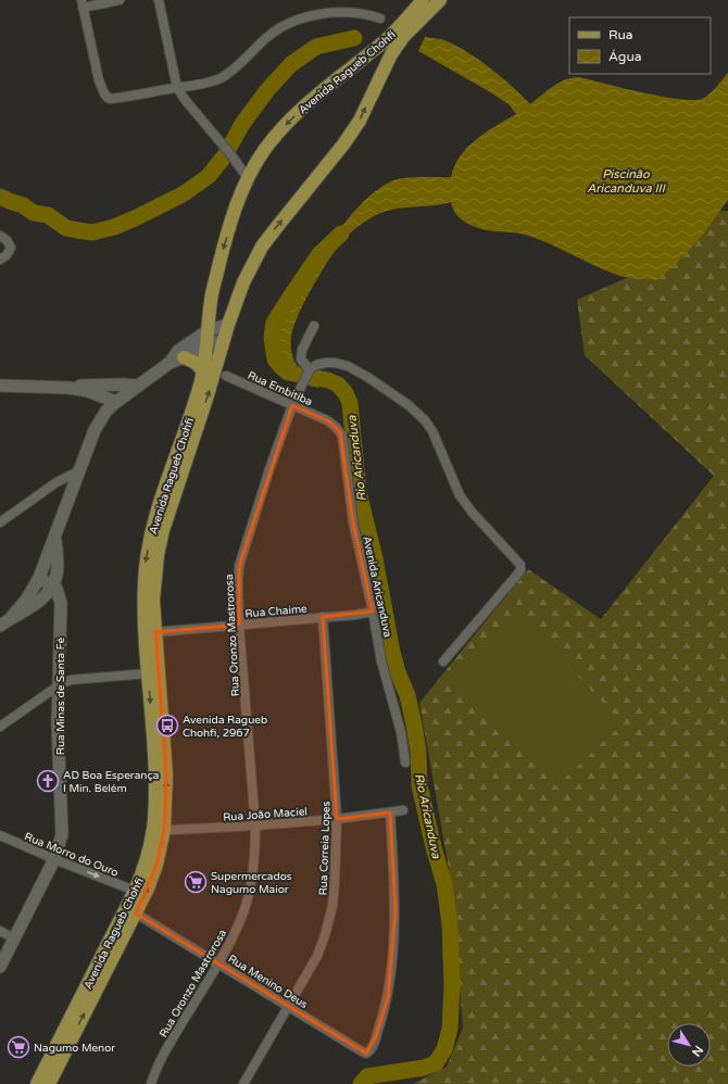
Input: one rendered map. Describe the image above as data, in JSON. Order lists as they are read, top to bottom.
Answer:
{
  "streets": {
    "main road": ["Avenida Ragueb Chohfi"],
    "street": [
      "Rua Embitiba",
      "Avenida Aricanduva",
      "Rua Chaime",
      "Rua Oronzo Mastrorosa",
      "Rua Minas de Santa Fé",
      "Rua João Maciel",
      "Rua Correia Lopes",
      "Rua Morro do Ouro",
      "Rua Menino Deus"
    ]
  },
  "crossings": [
    ["Avenida Ragueb Chohfi", "Rua Chaime"],
    ["Avenida Ragueb Chohfi", "Rua João Maciel"],
    ["Avenida Ragueb Chohfi", "Rua Morro do Ouro"],
    ["Avenida Ragueb Chohfi", "Rua Menino Deus"],
    ["Rua Embitiba", "Avenida Aricanduva"],
    ["Rua Embitiba", "Rua Oronzo Mastrorosa"],
    ["Avenida Aricanduva", "Rua Chaime"],
    ["Rua Chaime", "Rua Oronzo Mastrorosa"],
    ["Rua Chaime", "Rua Correia Lopes"],
    ["Rua Oronzo Mastrorosa", "Rua João Maciel"],
    ["Rua Oronzo Mastrorosa", "Rua Menino Deus"],
    ["Rua Minas de Santa Fé", "Rua Morro do Ouro"],
    ["Rua João Maciel", "Rua Correia Lopes"],
    ["Rua João Maciel", "Rua Menino Deus"],
    ["Rua Correia Lopes", "Rua Menino Deus"]
  ],
  "one_way": ["Rua Morro do Ouro"],
  "water": ["Piscinão Aricanduva III", "Rio Aricanduva"],
  "places": {
    "bus stop": ["Avenida Ragueb Chohfi, 2967"],
    "church": ["AD Boa Esperança I Min. Belém"],
    "supermarket": ["Supermercados Nagumo Maior", "Nagumo Menor"]
  },
  "legend": ["Rua", "Água"],
  "north": "bottom right"
}
